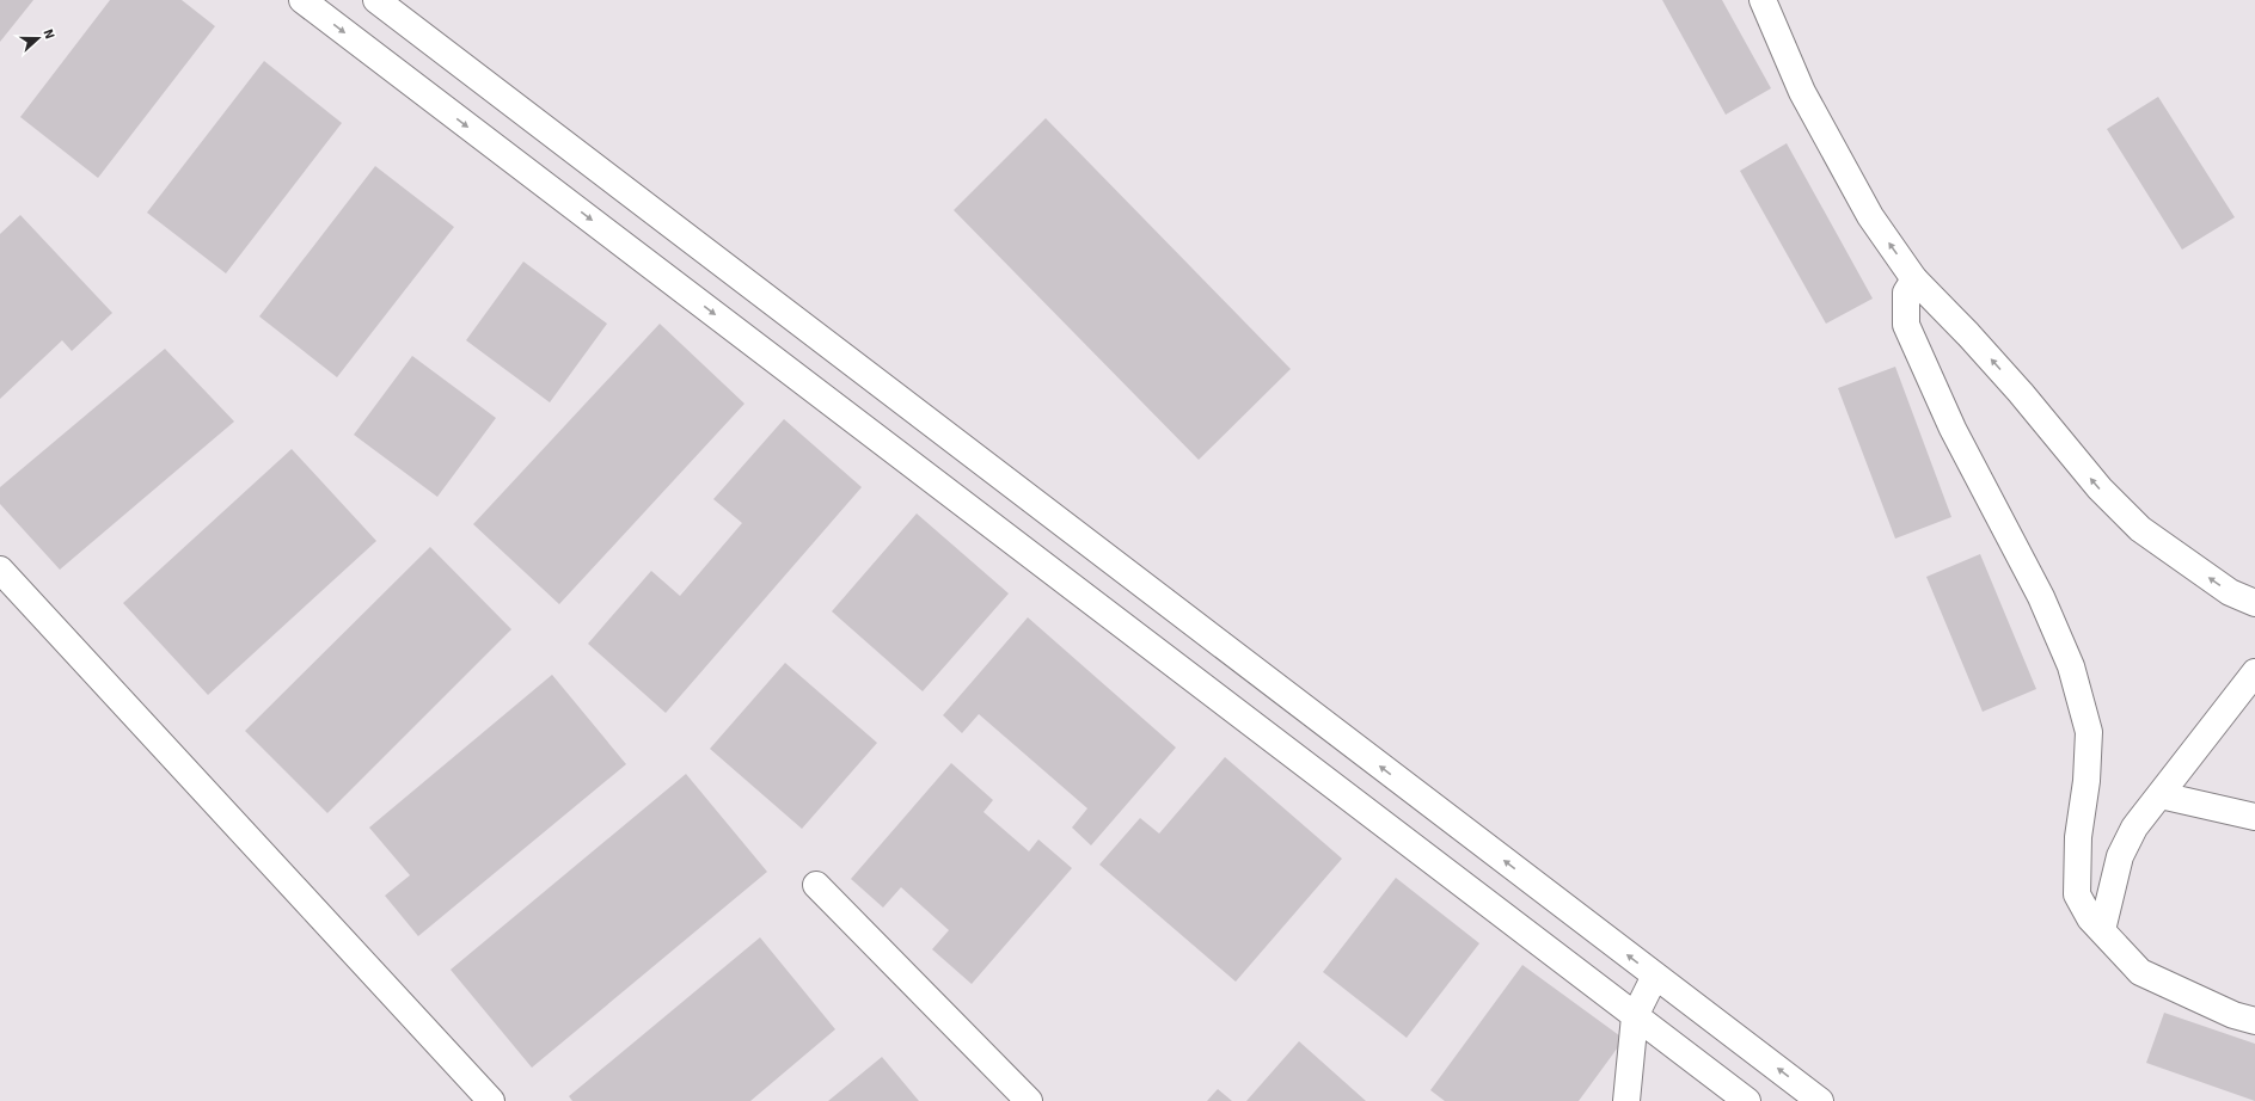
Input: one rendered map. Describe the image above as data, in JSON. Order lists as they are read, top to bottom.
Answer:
{
  "north": "right"
}
